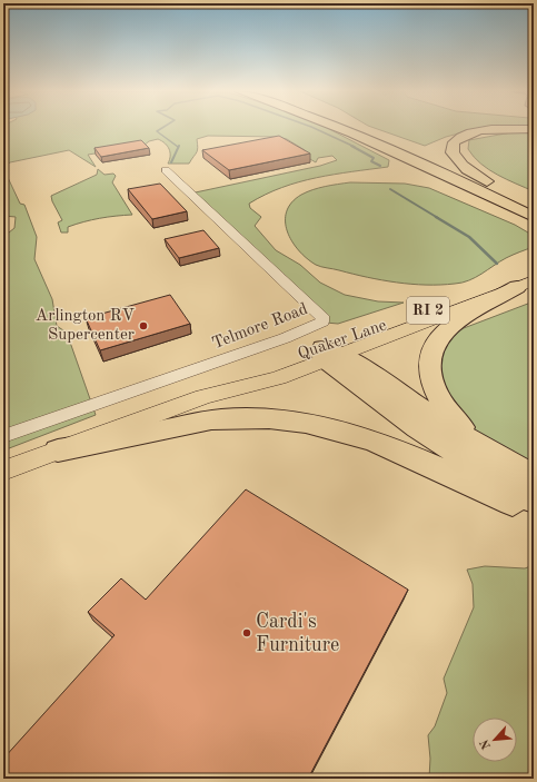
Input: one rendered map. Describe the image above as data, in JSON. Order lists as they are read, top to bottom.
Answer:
{
  "streets": {
    "main road": ["RI 2", "Quaker Lane"],
    "street": ["Telmore Road"]
  },
  "places": ["Arlington RV Supercenter", "Cardi's Furniture"],
  "north": "bottom left"
}
